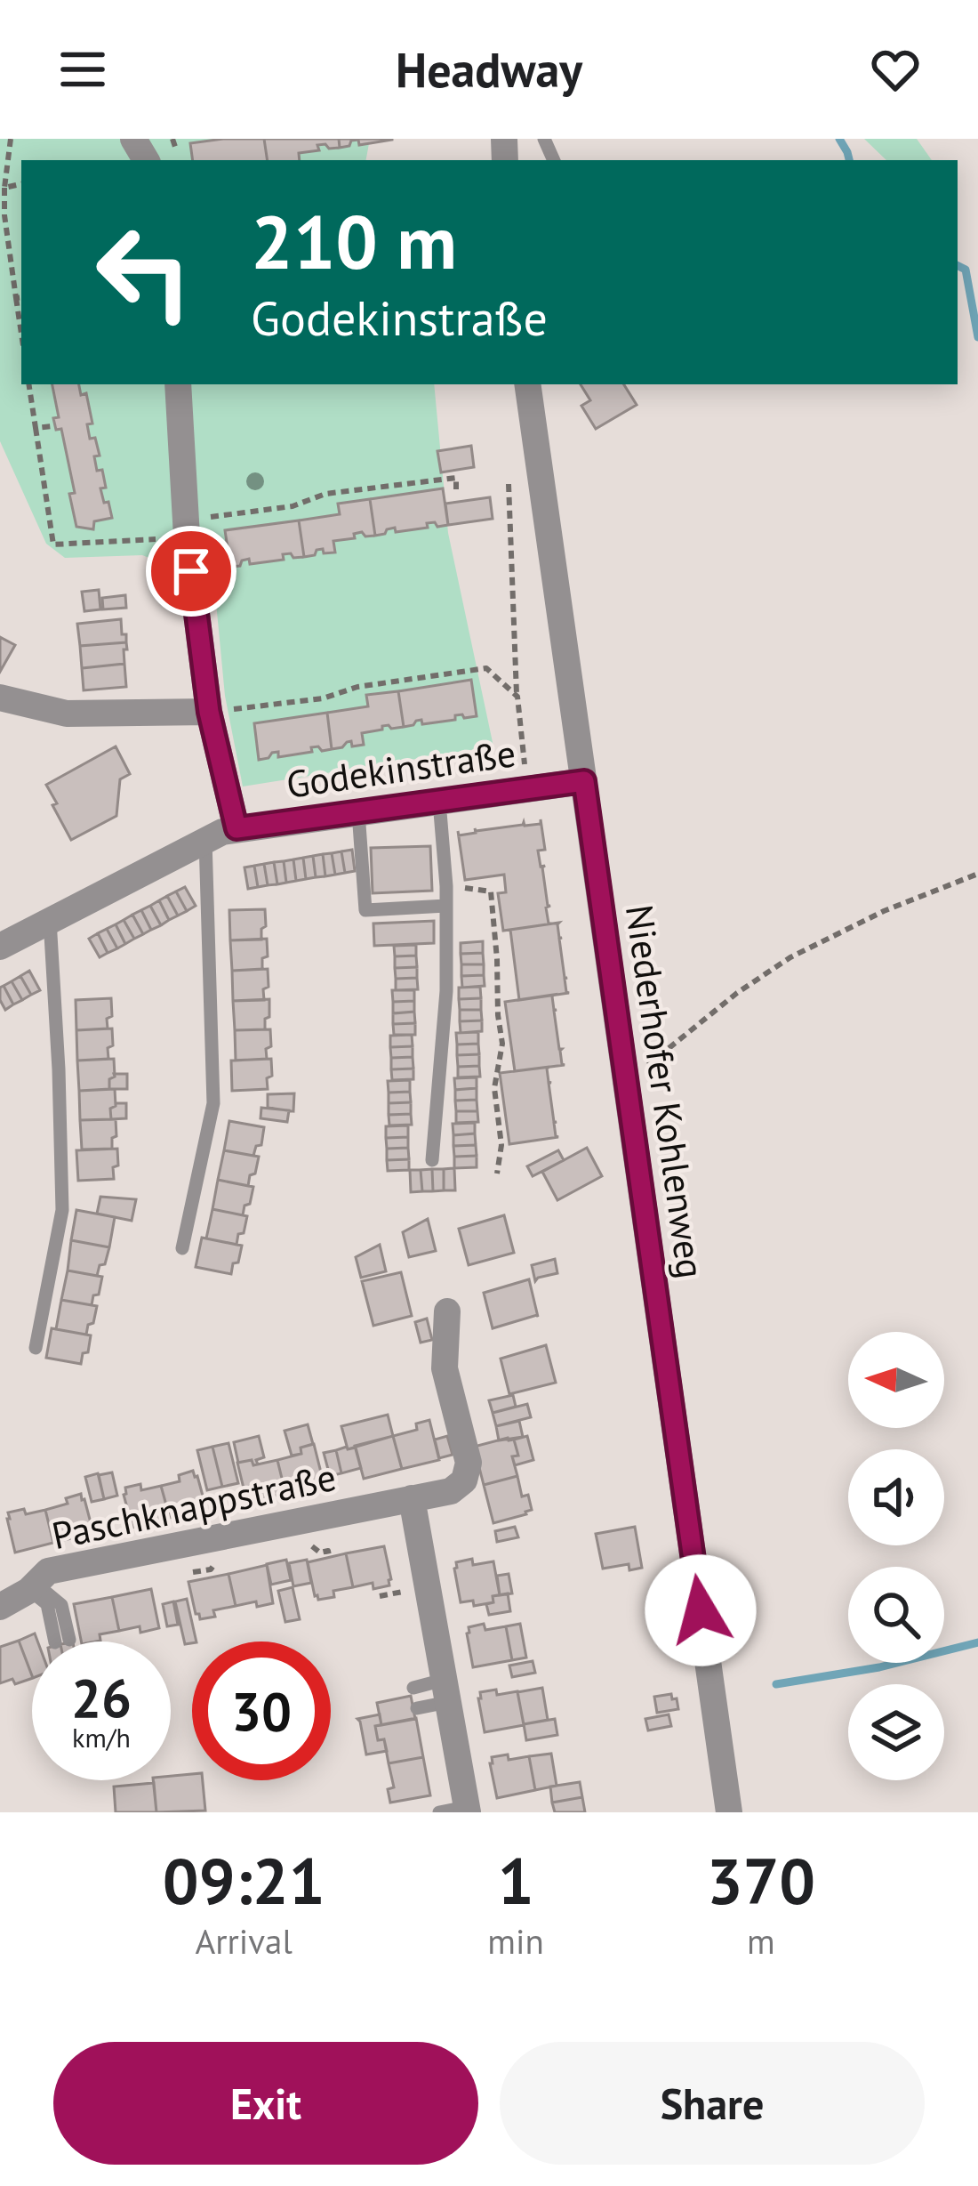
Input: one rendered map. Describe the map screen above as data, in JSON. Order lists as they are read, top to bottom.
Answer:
{
  "streets": {
    "street": ["Godekinstraße", "Niederhofer Kohlenweg", "Paschknappstraße"]
  },
  "crossings": [
    ["Godekinstraße", "Niederhofer Kohlenweg"]
  ],
  "north": "left",
  "page": {
    "header": "Headway",
    "turn": ["210 m", "Godekinstraße"],
    "speed": "26 km/h",
    "limit": "30",
    "eta": [
      "09:21",
      "Arrival",
      "1",
      "min",
      "370",
      "m"
    ],
    "buttons": ["Exit", "Share"]
  }
}
